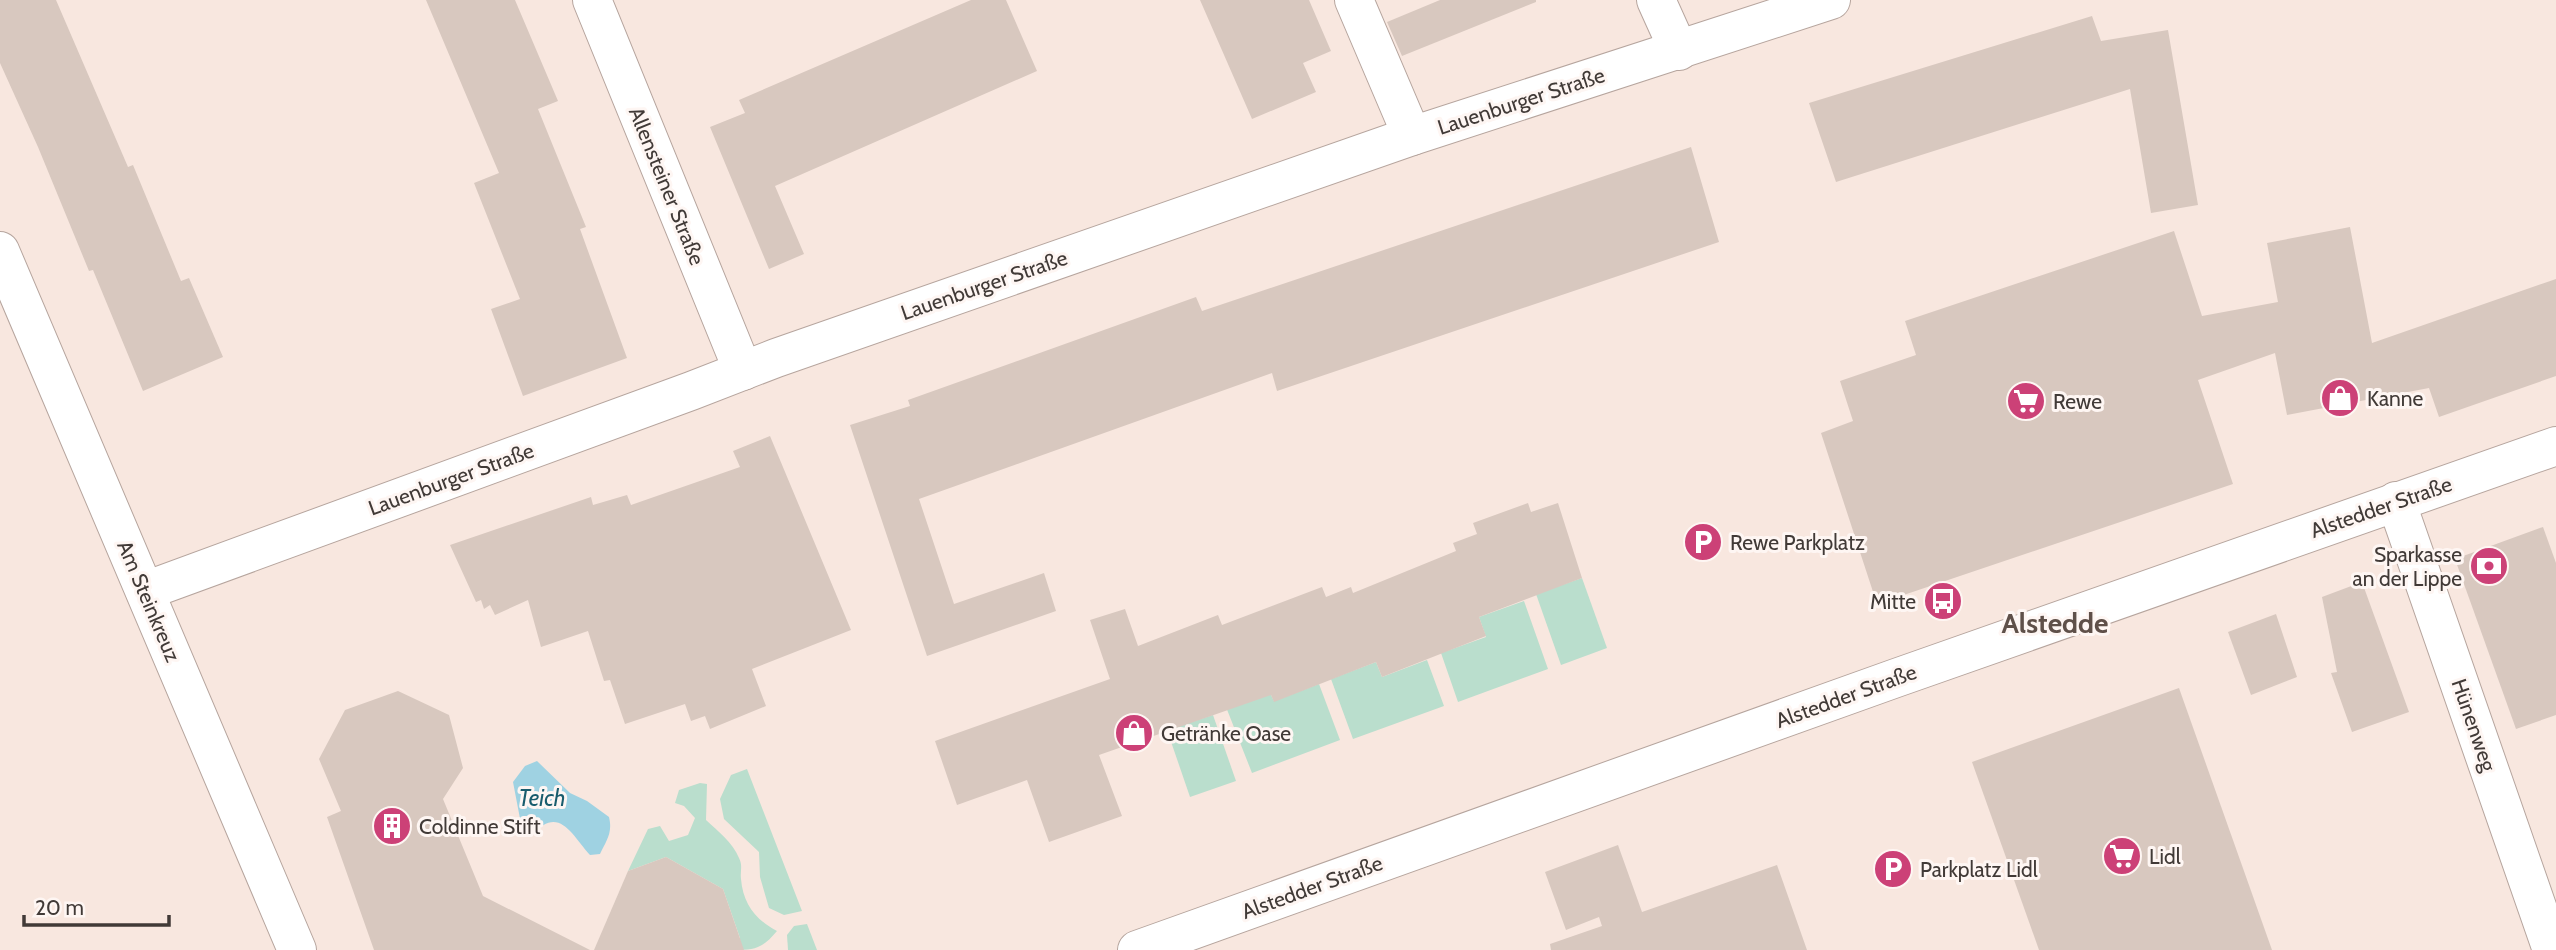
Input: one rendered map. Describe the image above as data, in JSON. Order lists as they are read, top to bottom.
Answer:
{
  "streets": {
    "street": [
      "Lauenburger Straße",
      "Allensteiner Straße",
      "Alstedder Straße",
      "Am Steinkreuz",
      "Hünenweg"
    ]
  },
  "crossings": [
    ["Lauenburger Straße", "Allensteiner Straße"],
    ["Lauenburger Straße", "Am Steinkreuz"],
    ["Alstedder Straße", "Hünenweg"]
  ],
  "districts": ["Alstedde"],
  "water": ["Teich"],
  "places": {
    "shop": ["Kanne", "Getränke Oase"],
    "supermarket": ["Rewe", "Lidl"],
    "parking": ["Rewe Parkplatz", "Parkplatz Lidl"],
    "bank": ["Sparkasse an der Lippe"],
    "bus stop": ["Mitte"],
    "building": ["Coldinne Stift"]
  },
  "scale_bar": "20 m"
}
